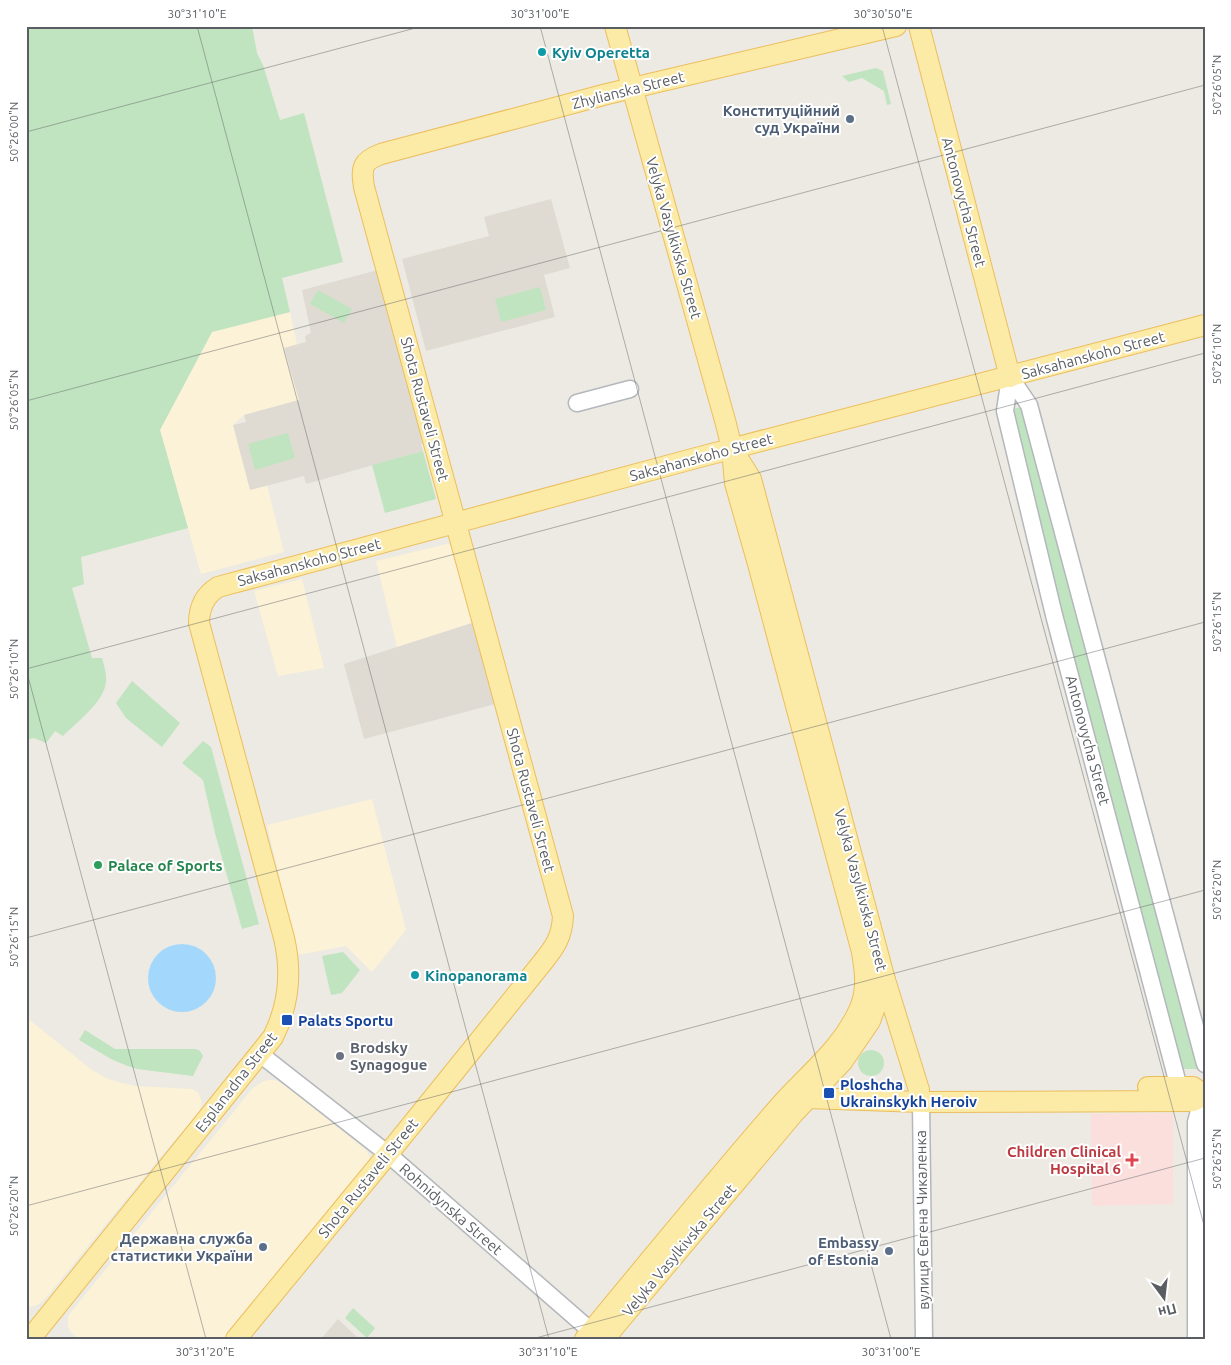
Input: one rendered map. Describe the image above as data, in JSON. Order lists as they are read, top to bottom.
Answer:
{
  "streets": {
    "main road": [
      "Zhylianska Street",
      "Antonovycha Street",
      "Velyka Vasylkivska Street",
      "Saksahanskoho Street",
      "Shota Rustaveli Street",
      "Esplanadna Street"
    ],
    "street": ["Rohnidynska Street", "вулиця Євгена Чикаленка"]
  },
  "crossings": [
    ["Zhylianska Street", "Velyka Vasylkivska Street"],
    ["Zhylianska Street", "Shota Rustaveli Street"],
    ["Antonovycha Street", "Saksahanskoho Street"],
    ["Velyka Vasylkivska Street", "Saksahanskoho Street"],
    ["Velyka Vasylkivska Street", "Rohnidynska Street"],
    ["Saksahanskoho Street", "Shota Rustaveli Street"],
    ["Saksahanskoho Street", "Esplanadna Street"],
    ["Shota Rustaveli Street", "Rohnidynska Street"],
    ["Esplanadna Street", "Rohnidynska Street"]
  ],
  "places": {
    "other": [
      "Kyiv Operetta",
      "Конституційний суд України",
      "Palace of Sports",
      "Kinopanorama",
      "Brodsky Synagogue",
      "Державна служба статистики України",
      "Embassy of Estonia"
    ],
    "transit": ["Palats Sportu", "Ploshcha Ukrainskykh Heroiv"],
    "health": ["Children Clinical Hospital 6"]
  },
  "north": "bottom",
  "coordinates": [
    "30°31'10\"E",
    "30°31'00\"E",
    "30°30'50\"E",
    "50°26'05\"N",
    "50°26'00\"N",
    "50°26'10\"N",
    "50°26'15\"N",
    "50°26'20\"N",
    "50°26'25\"N",
    "30°31'20\"E"
  ]
}
